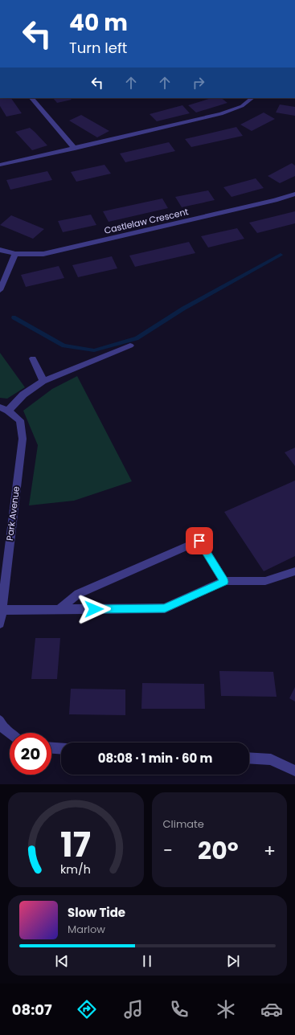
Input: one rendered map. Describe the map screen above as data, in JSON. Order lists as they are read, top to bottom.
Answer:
{
  "streets": {
    "street": ["Castlelaw Crescent", "Park Avenue"]
  },
  "page": {
    "turn": ["40 m", "Turn left"],
    "limit": "20",
    "trip": "08:08 · 1 min · 60 m",
    "tile": "Climate",
    "heat": ["−", "20°", "+"],
    "song": ["Slow Tide", "Marlow"],
    "tabs": "08:07",
    "gauge": ["17", "km/h"]
  }
}
